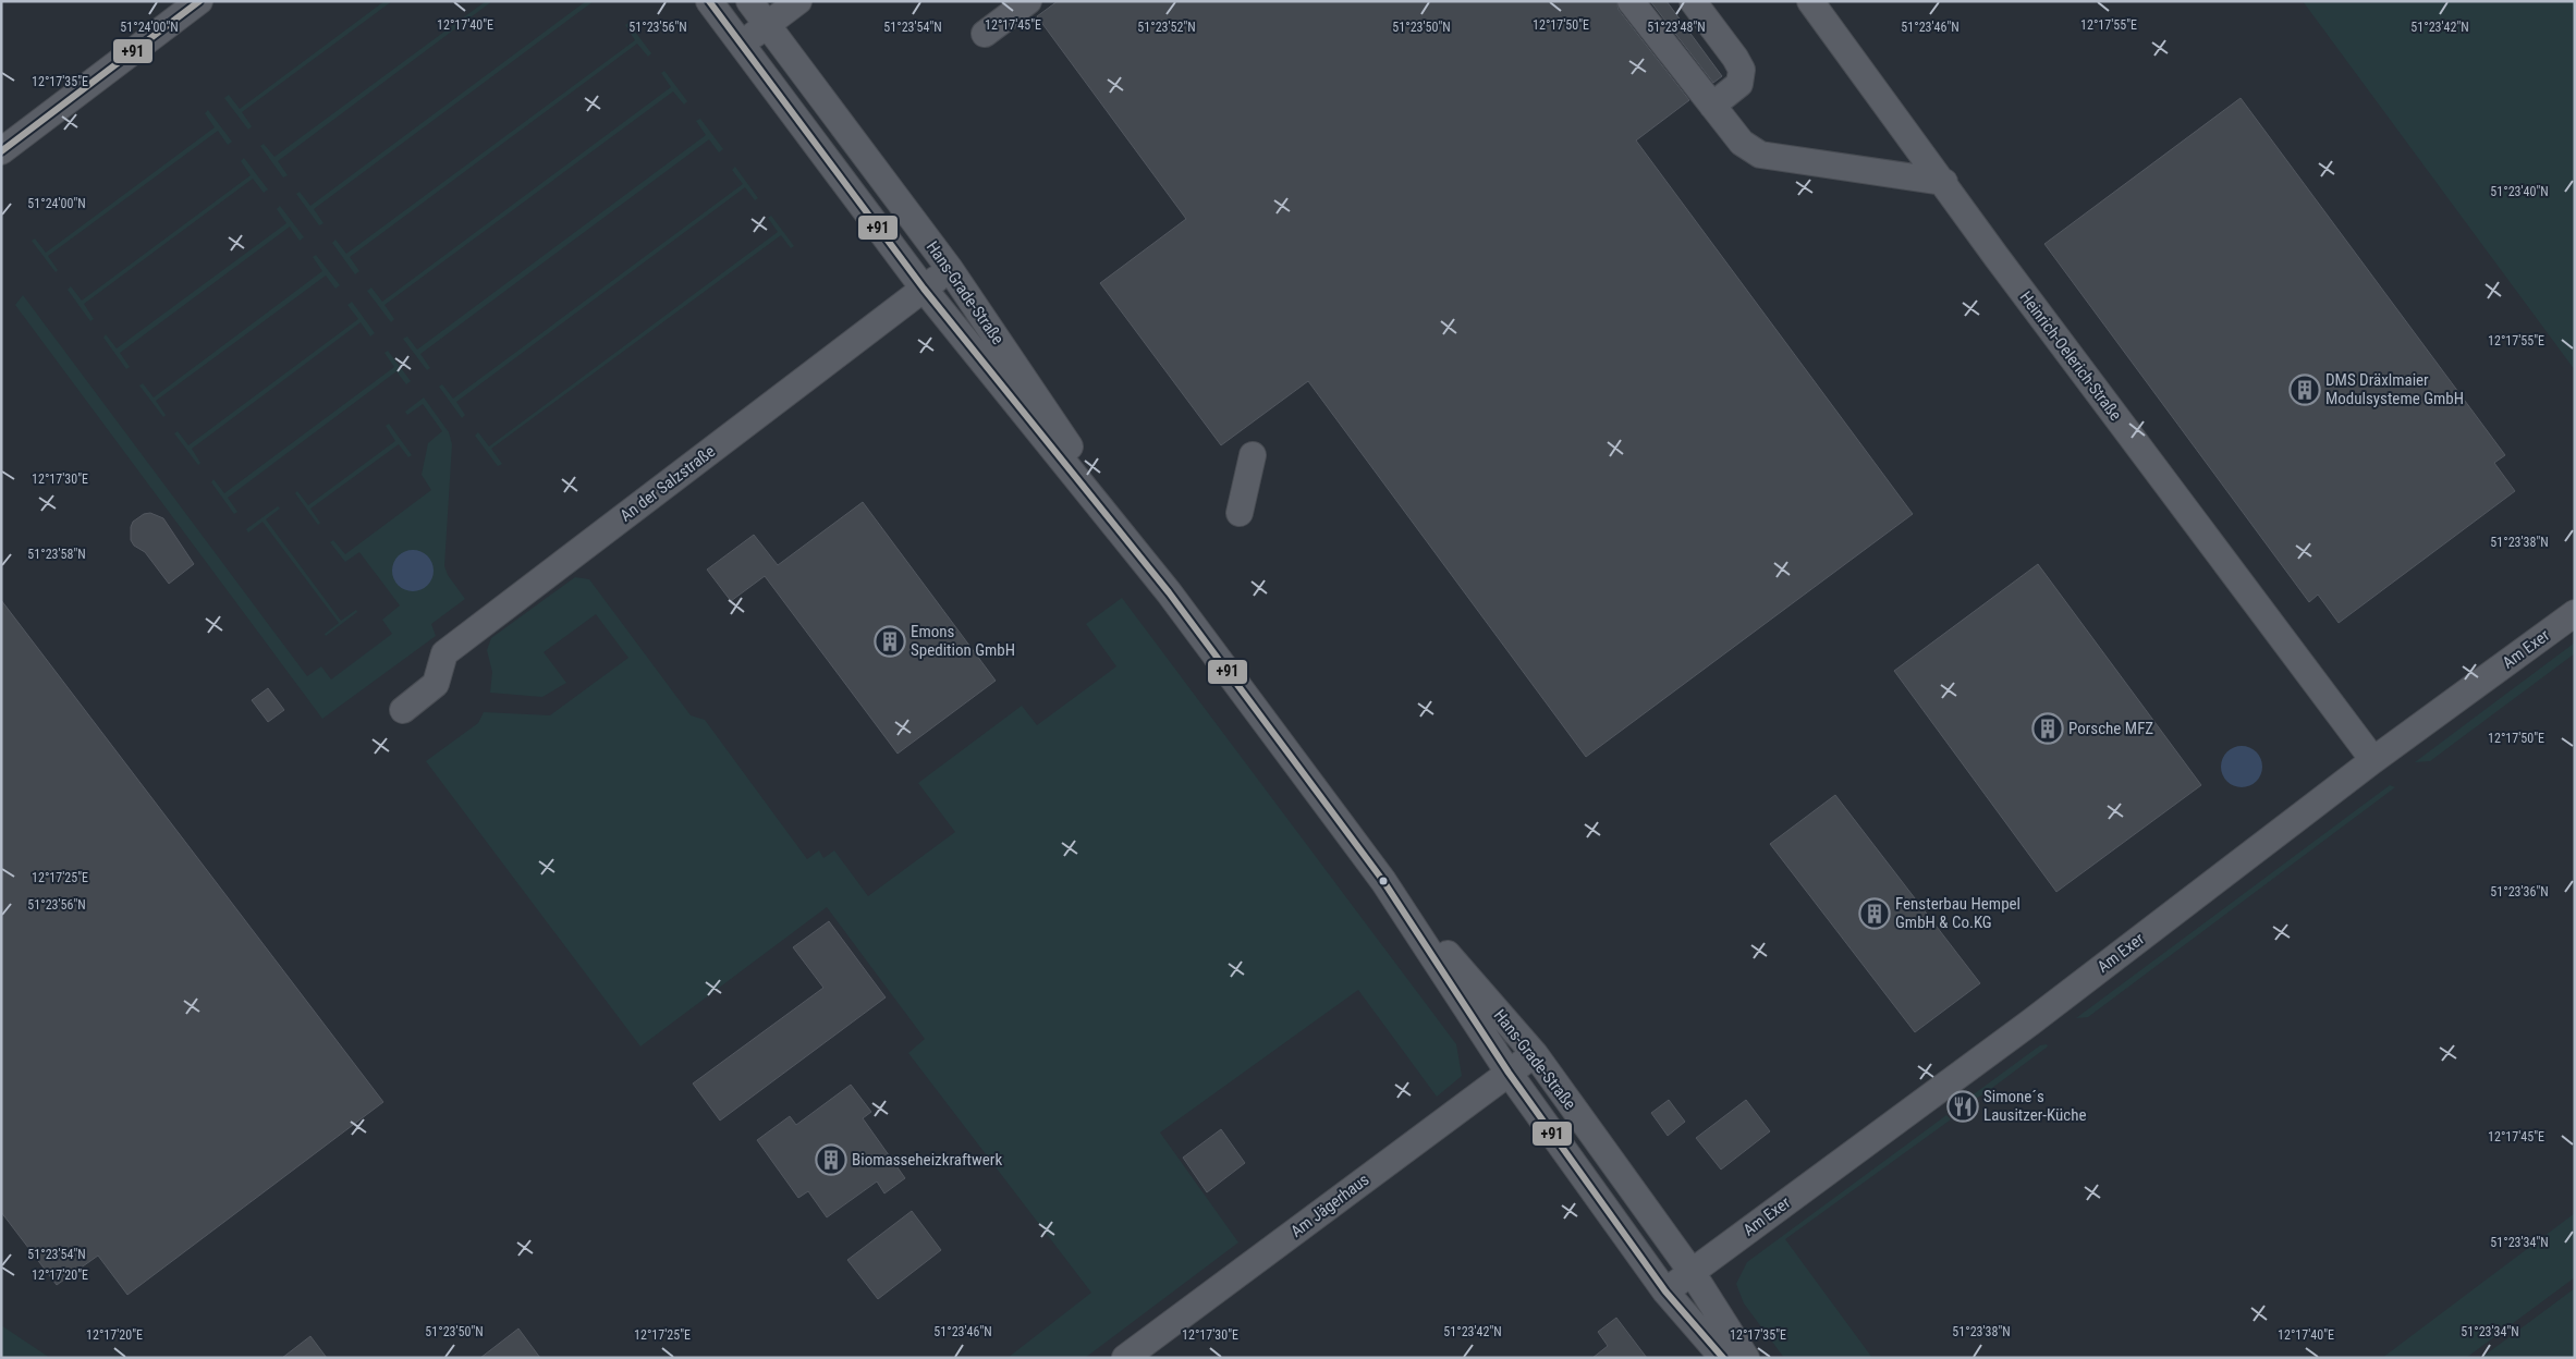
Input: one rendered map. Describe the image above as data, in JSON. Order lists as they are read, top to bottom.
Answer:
{
  "streets": {
    "street": [
      "Hans-Grade-Straße",
      "Heinrich-Oelerich-Straße",
      "An der Salzstraße",
      "Am Exer",
      "Am Jägerhaus"
    ]
  },
  "crossings": [
    ["Hans-Grade-Straße", "An der Salzstraße"],
    ["Hans-Grade-Straße", "Am Exer"],
    ["Hans-Grade-Straße", "Am Jägerhaus"],
    ["Heinrich-Oelerich-Straße", "Am Exer"]
  ],
  "places": {
    "building": [
      "DMS Dräxlmaier Modulsysteme GmbH",
      "Emons Spedition GmbH",
      "Porsche MFZ",
      "Fensterbau Hempel GmbH & Co.KG",
      "Biomasseheizkraftwerk"
    ],
    "restaurant": ["Simone´s Lausitzer-Küche"]
  },
  "lines": ["transit line +91"],
  "coordinates": [
    "12°17'40\"E",
    "12°17'55\"E",
    "12°17'45\"E",
    "12°17'50\"E",
    "51°23'54\"N",
    "51°24'00\"N",
    "51°23'56\"N",
    "51°23'52\"N",
    "51°23'50\"N",
    "51°23'48\"N",
    "51°23'46\"N",
    "51°23'42\"N",
    "12°17'35\"E",
    "51°23'40\"N",
    "12°17'30\"E",
    "51°23'38\"N",
    "51°23'58\"N",
    "12°17'25\"E",
    "51°23'36\"N",
    "51°23'34\"N",
    "12°17'20\"E"
  ]
}
